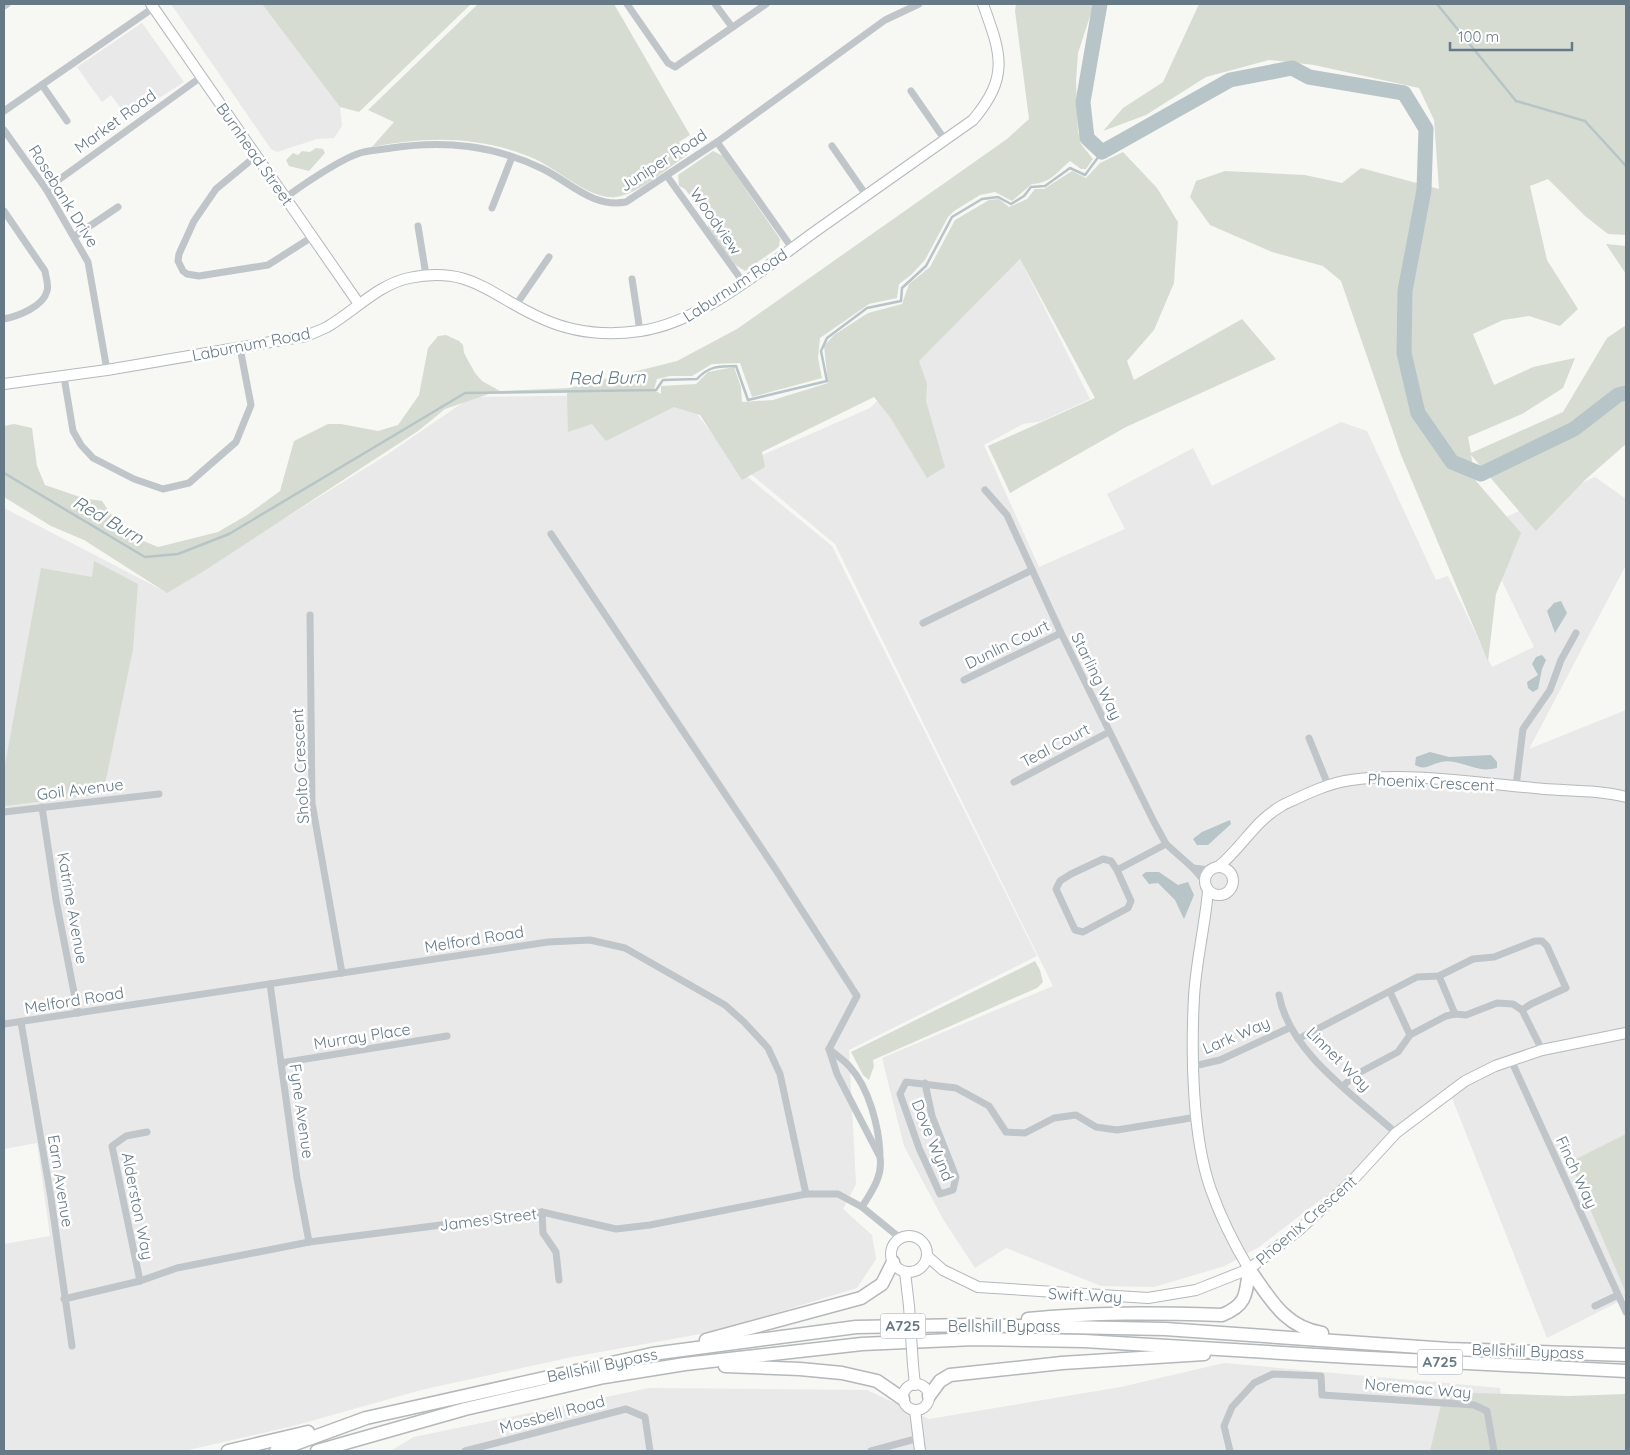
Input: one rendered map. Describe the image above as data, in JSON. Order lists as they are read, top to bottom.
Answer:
{
  "streets": {
    "highway": ["A725", "Bellshill Bypass"],
    "street": [
      "Market Road",
      "Burnhead Street",
      "Juniper Road",
      "Rosebank Drive",
      "Woodview",
      "Laburnum Road",
      "Dunlin Court",
      "Starling Way",
      "Teal Court",
      "Sholto Crescent",
      "Phoenix Crescent",
      "Goil Avenue",
      "Katrine Avenue",
      "Melford Road",
      "Lark Way",
      "Murray Place",
      "Linnet Way",
      "Fyne Avenue",
      "Dove Wynd",
      "Finch Way",
      "Earn Avenue",
      "Alderston Way",
      "James Street",
      "Swift Way",
      "Noremac Way",
      "Mossbell Road"
    ]
  },
  "crossings": [
    ["Market Road", "Burnhead Street"],
    ["Market Road", "Rosebank Drive"],
    ["Burnhead Street", "Juniper Road"],
    ["Burnhead Street", "Laburnum Road"],
    ["Juniper Road", "Woodview"],
    ["Rosebank Drive", "Laburnum Road"],
    ["Woodview", "Laburnum Road"],
    ["Dunlin Court", "Starling Way"],
    ["Starling Way", "Teal Court"],
    ["Starling Way", "Phoenix Crescent"],
    ["Sholto Crescent", "Melford Road"],
    ["Phoenix Crescent", "Lark Way"],
    ["Phoenix Crescent", "Linnet Way"],
    ["Phoenix Crescent", "Dove Wynd"],
    ["Phoenix Crescent", "Finch Way"],
    ["Phoenix Crescent", "Swift Way"],
    ["Goil Avenue", "Katrine Avenue"],
    ["Katrine Avenue", "Melford Road"],
    ["Melford Road", "Fyne Avenue"],
    ["Melford Road", "Earn Avenue"],
    ["Melford Road", "James Street"],
    ["Lark Way", "Linnet Way"],
    ["Murray Place", "Fyne Avenue"],
    ["Fyne Avenue", "James Street"],
    ["Earn Avenue", "James Street"],
    ["Alderston Way", "James Street"],
    ["James Street", "Swift Way"],
    ["A725", "Bellshill Bypass"]
  ],
  "water": ["Red Burn"],
  "scale_bar": "100 m"
}
